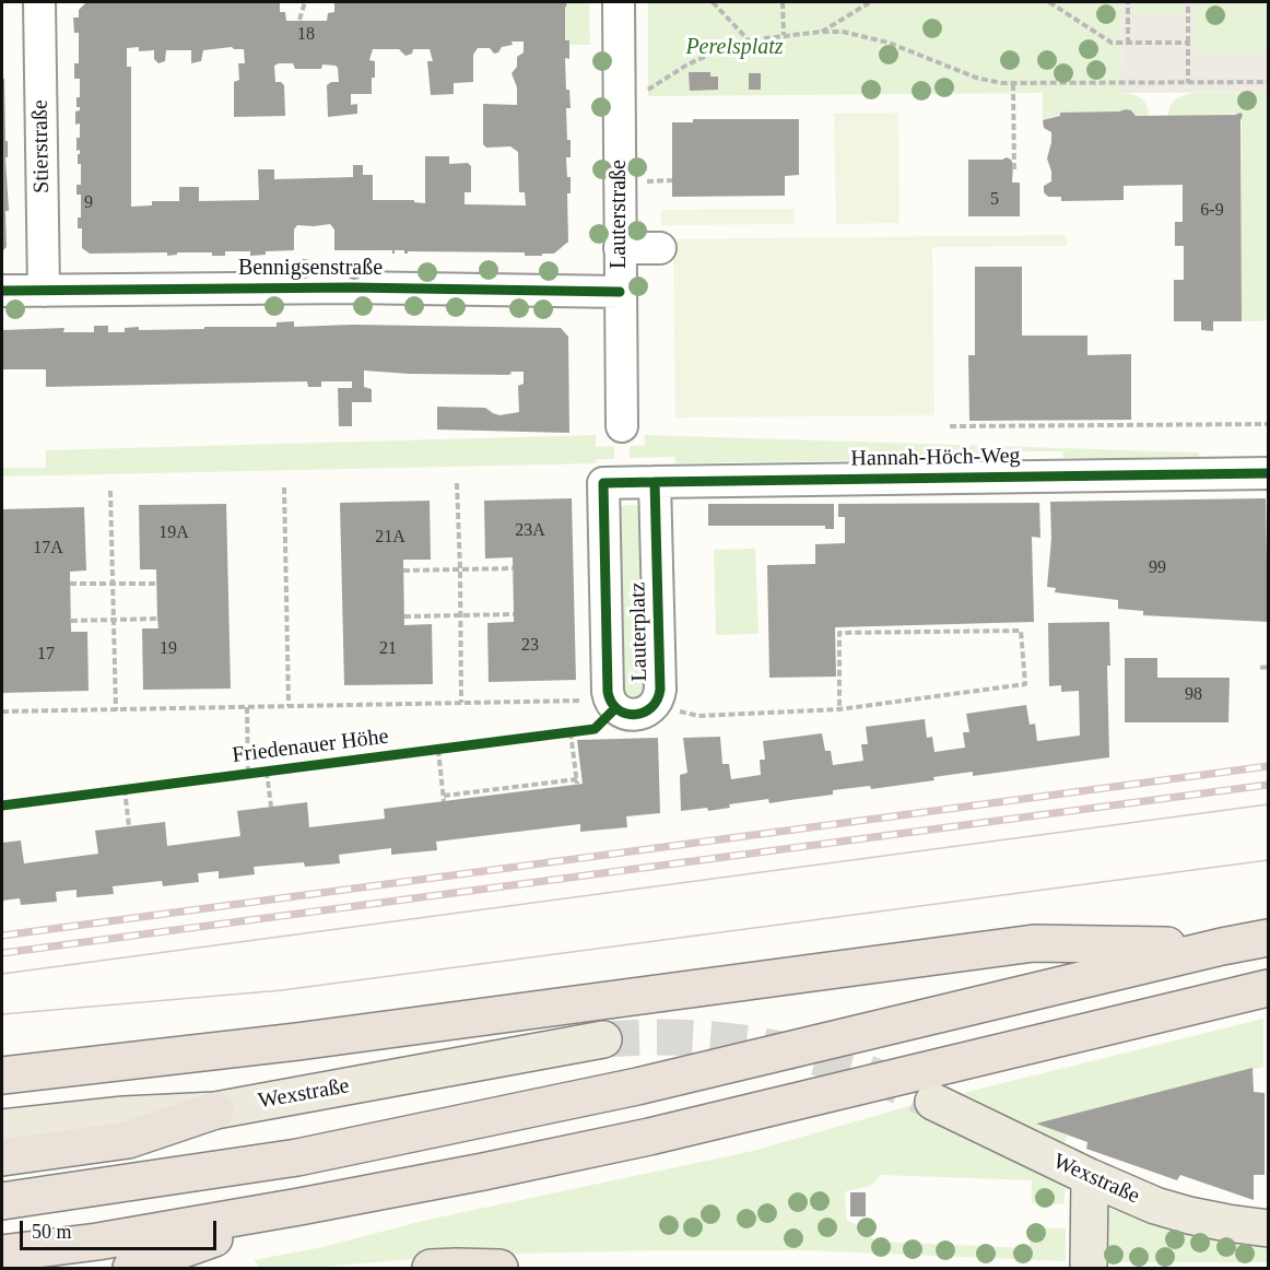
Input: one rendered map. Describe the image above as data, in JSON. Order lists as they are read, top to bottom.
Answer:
{
  "streets": {
    "main road": ["Wexstraße"],
    "street": [
      "Stierstraße",
      "Lauterstraße",
      "Bennigsenstraße",
      "Hannah-Höch-Weg",
      "Lauterplatz"
    ],
    "cycle path": ["Friedenauer Höhe"]
  },
  "crossings": [
    ["Stierstraße", "Bennigsenstraße"],
    ["Lauterstraße", "Bennigsenstraße"],
    ["Hannah-Höch-Weg", "Lauterplatz"],
    ["Lauterplatz", "Friedenauer Höhe"]
  ],
  "parks": ["Perelsplatz"],
  "house_numbers": [
    "18",
    "5",
    "9",
    "6-9",
    "23A",
    "19A",
    "21A",
    "17A",
    "99",
    "23",
    "19",
    "21",
    "17",
    "98"
  ],
  "scale_bar": "50 m"
}
